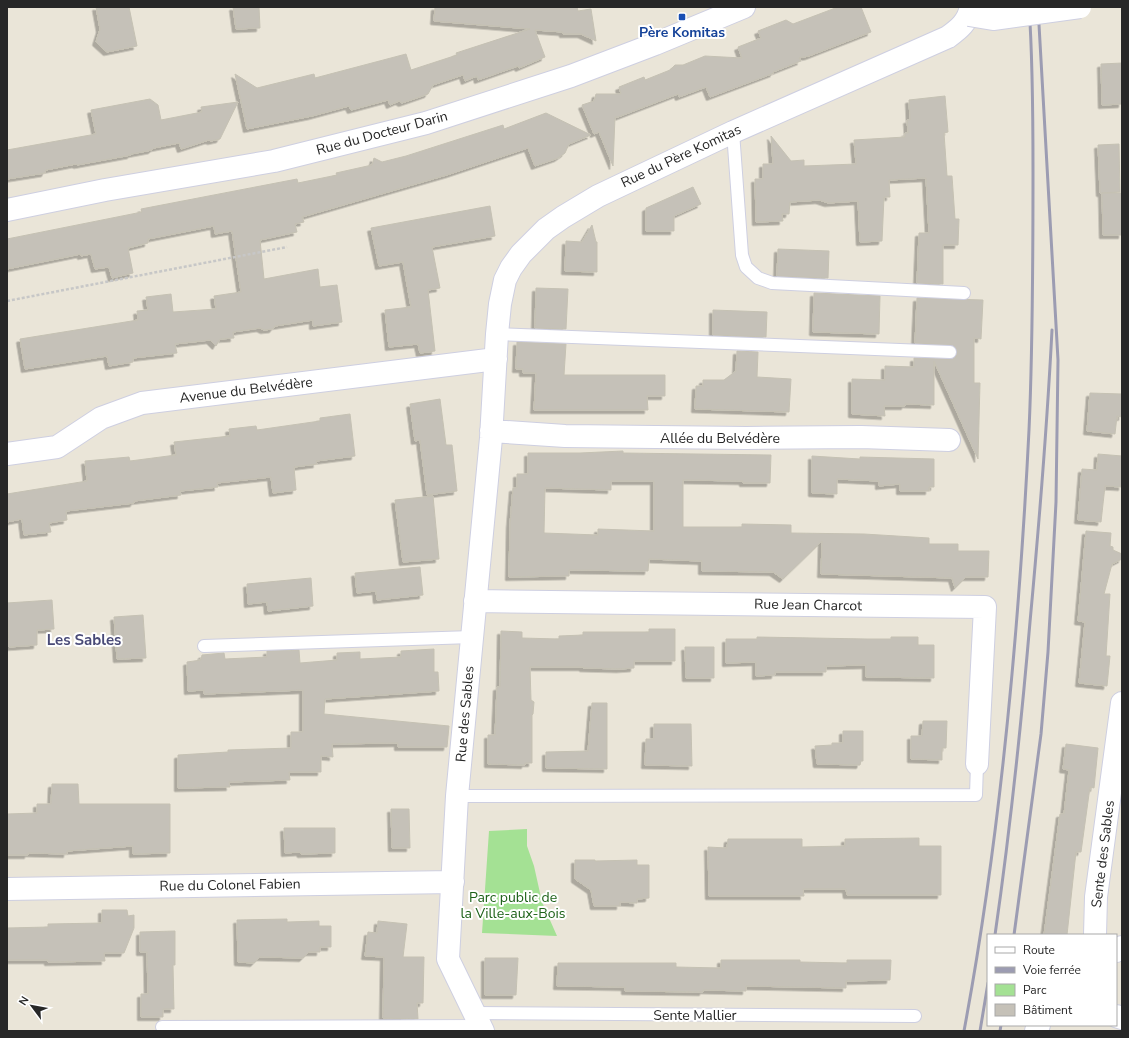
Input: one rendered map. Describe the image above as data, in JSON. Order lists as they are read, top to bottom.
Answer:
{
  "streets": {
    "street": [
      "Rue du Docteur Darin",
      "Rue du Père Komitas",
      "Avenue du Belvédère",
      "Allée du Belvédère",
      "Rue Jean Charcot",
      "Rue des Sables",
      "Sente des Sables",
      "Rue du Colonel Fabien"
    ],
    "lane": ["Sente Mallier"]
  },
  "crossings": [
    ["Rue du Père Komitas", "Avenue du Belvédère"],
    ["Rue du Père Komitas", "Rue des Sables"],
    ["Allée du Belvédère", "Rue des Sables"],
    ["Rue Jean Charcot", "Rue des Sables"],
    ["Rue des Sables", "Rue du Colonel Fabien"],
    ["Rue des Sables", "Sente Mallier"]
  ],
  "districts": ["Les Sables"],
  "parks": ["Parc public de la Ville-aux-Bois"],
  "places": {
    "transit": ["Père Komitas"]
  },
  "legend": [
    "Route",
    "Voie ferrée",
    "Parc",
    "Bâtiment"
  ],
  "north": "top left"
}
